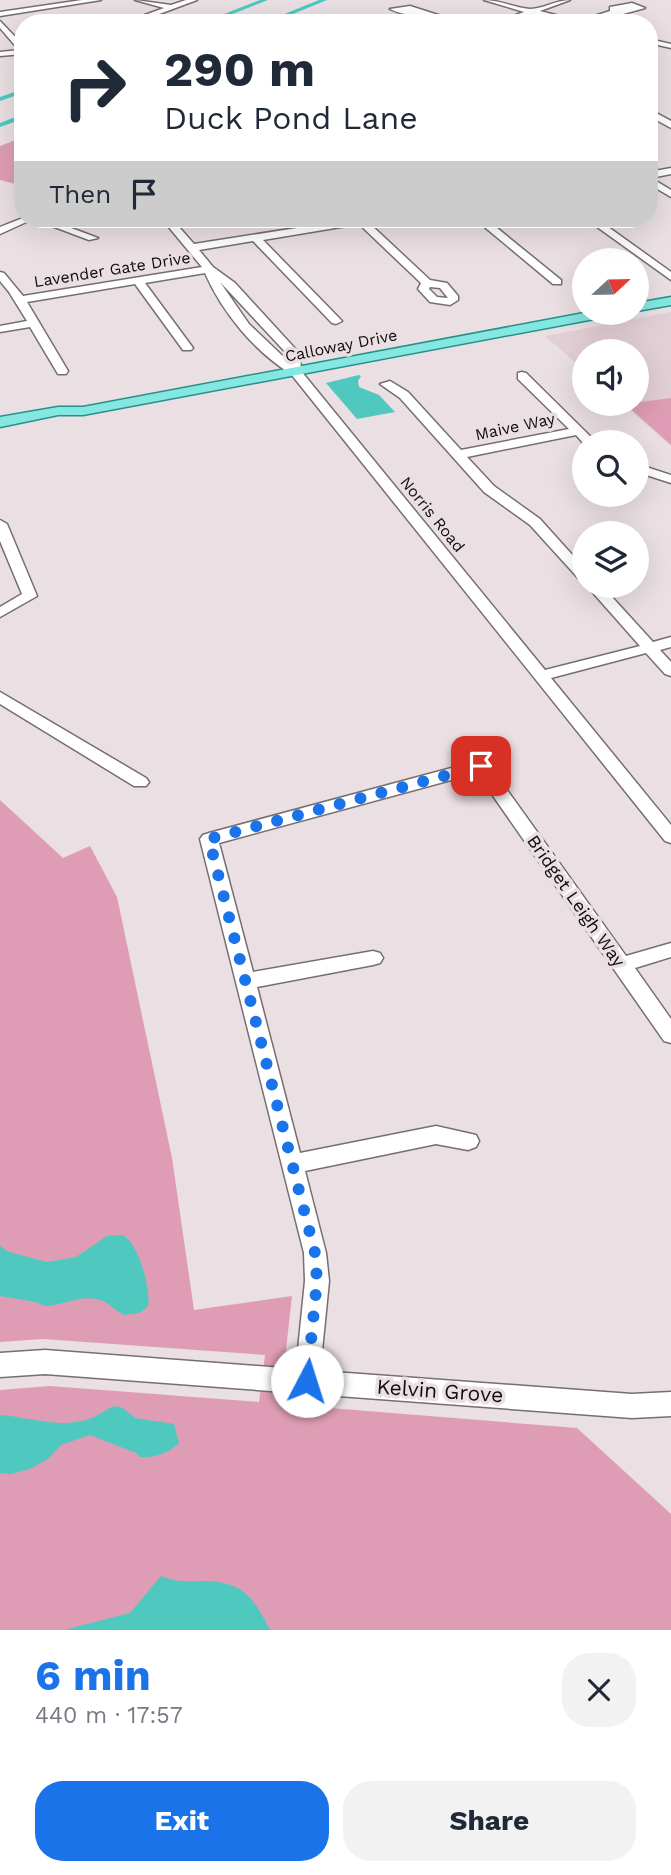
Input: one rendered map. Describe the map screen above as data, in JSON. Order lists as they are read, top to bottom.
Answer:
{
  "streets": {
    "main road": ["Calloway Drive"],
    "street": [
      "Lavender Gate Drive",
      "Maive Way",
      "Norris Road",
      "Bridget Leigh Way",
      "Kelvin Grove"
    ]
  },
  "crossings": [
    ["Lavender Gate Drive", "Norris Road"],
    ["Calloway Drive", "Norris Road"]
  ],
  "north": "right",
  "page": {
    "turn": ["290 m", "Duck Pond Lane"],
    "then": "Then",
    "heading": ["6 min", "440 m · 17:57"],
    "buttons": ["Exit", "Share"]
  }
}
